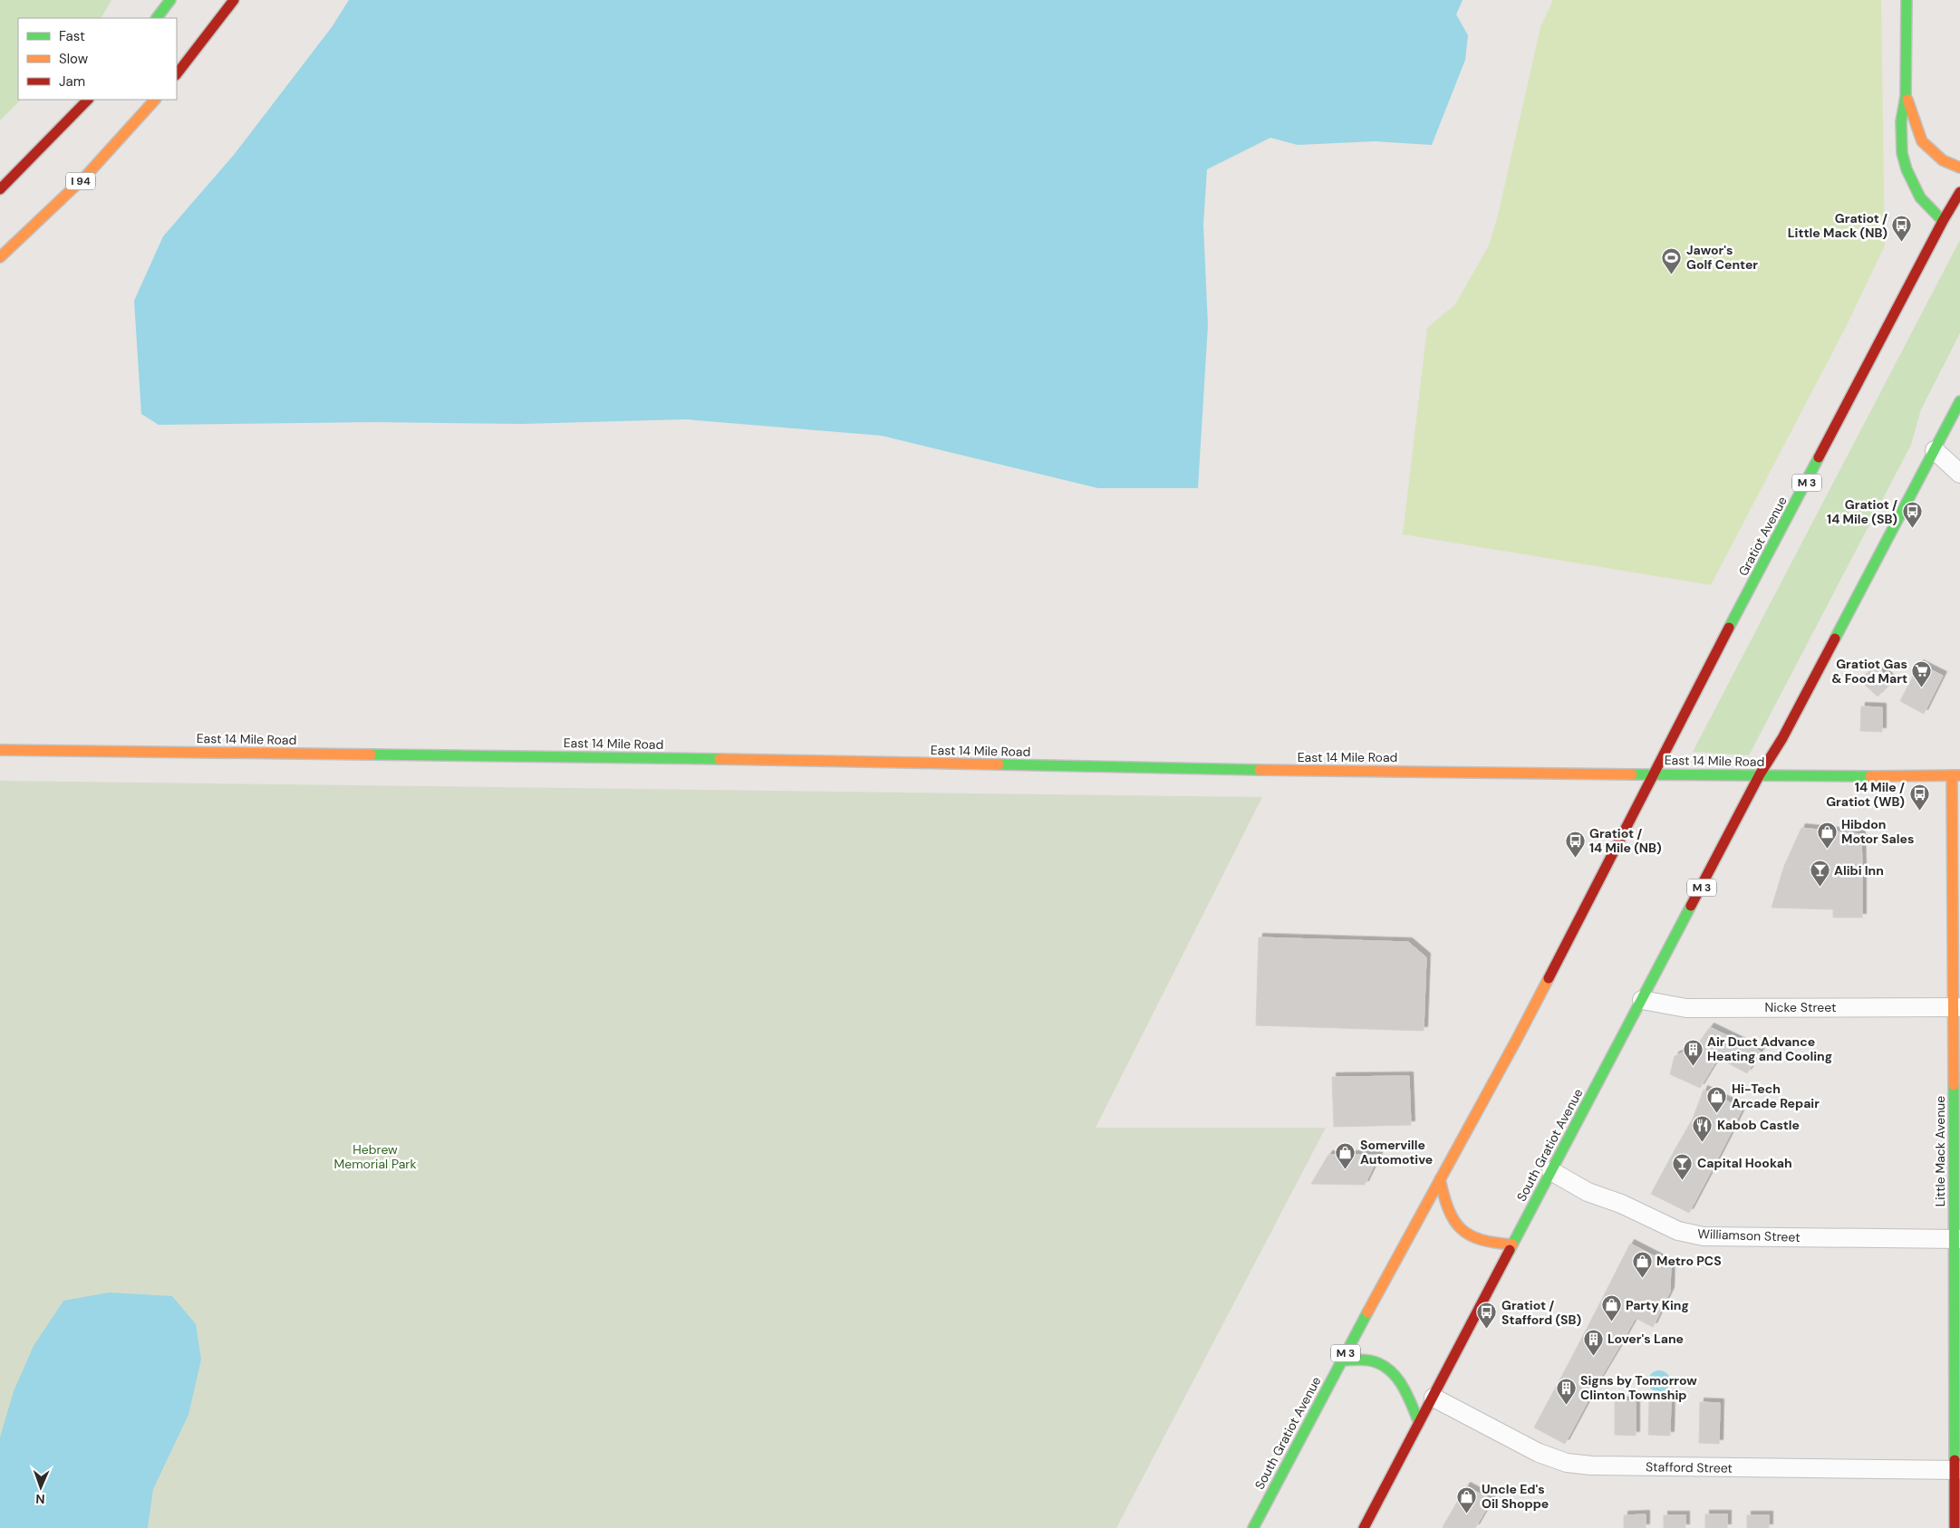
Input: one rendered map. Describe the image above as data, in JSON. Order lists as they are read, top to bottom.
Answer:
{
  "streets": {
    "main road": [
      "I 94",
      "M 3",
      "Gratiot Avenue",
      "East 14 Mile Road",
      "South Gratiot Avenue",
      "Little Mack Avenue"
    ],
    "street": ["Nicke Street", "Williamson Street", "Stafford Street"]
  },
  "crossings": [
    ["M 3", "East 14 Mile Road"],
    ["M 3", "South Gratiot Avenue"],
    ["Gratiot Avenue", "East 14 Mile Road"],
    ["Gratiot Avenue", "South Gratiot Avenue"],
    ["East 14 Mile Road", "South Gratiot Avenue"],
    ["East 14 Mile Road", "Little Mack Avenue"],
    ["Nicke Street", "South Gratiot Avenue"],
    ["Nicke Street", "Little Mack Avenue"],
    ["South Gratiot Avenue", "Williamson Street"],
    ["South Gratiot Avenue", "Stafford Street"],
    ["Little Mack Avenue", "Williamson Street"],
    ["Little Mack Avenue", "Stafford Street"]
  ],
  "parks": ["Hebrew Memorial Park"],
  "places": {
    "bus stop": [
      "Gratiot / Little Mack (NB)",
      "Gratiot / 14 Mile (SB)",
      "14 Mile / Gratiot (WB)",
      "Gratiot / 14 Mile (NB)",
      "Gratiot / Stafford (SB)"
    ],
    "sports": ["Jawor's Golf Center"],
    "supermarket": ["Gratiot Gas & Food Mart"],
    "shop": [
      "Hibdon Motor Sales",
      "Hi-Tech Arcade Repair",
      "Somerville Automotive",
      "Metro PCS",
      "Party King",
      "Uncle Ed's Oil Shoppe"
    ],
    "bar": ["Alibi Inn", "Capital Hookah"],
    "building": ["Air Duct Advance Heating and Cooling", "Lover's Lane", "Signs by Tomorrow Clinton Township"],
    "restaurant": ["Kabob Castle"]
  },
  "legend": ["Fast", "Slow", "Jam"],
  "north": "bottom"
}
